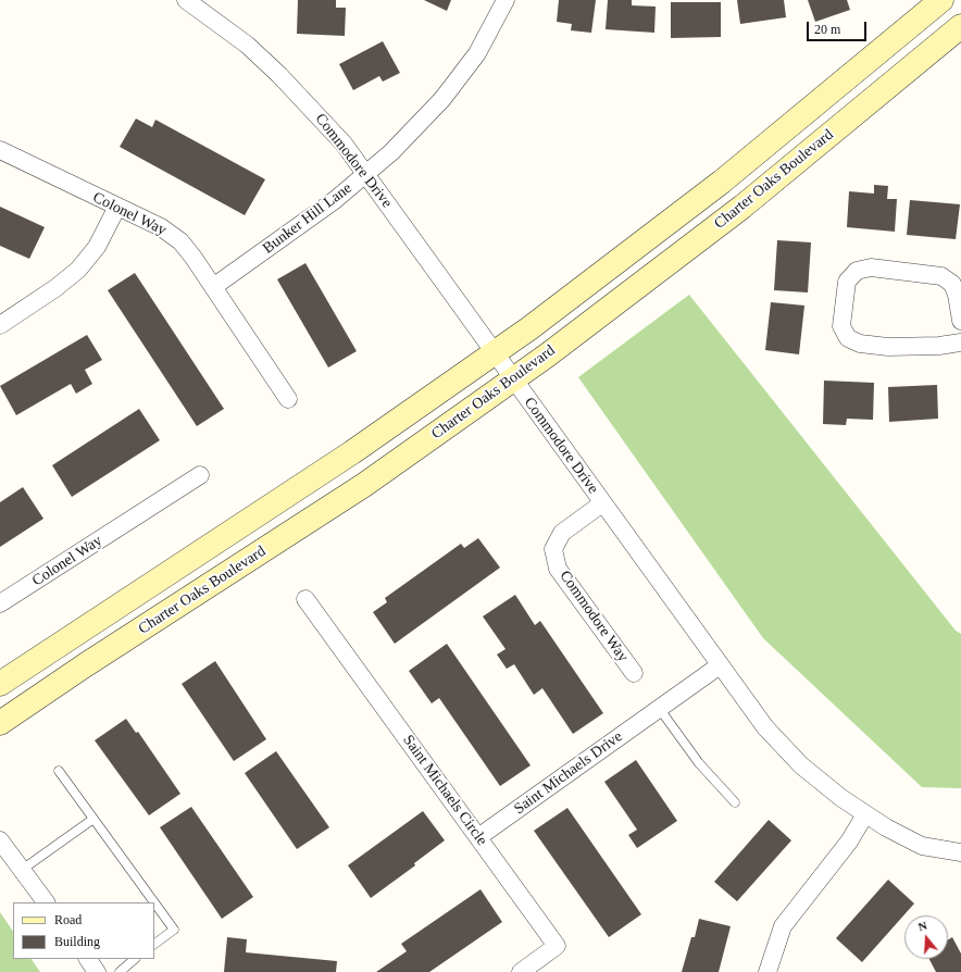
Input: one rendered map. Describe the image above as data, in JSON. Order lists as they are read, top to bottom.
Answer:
{
  "streets": {
    "street": [
      "Commodore Drive",
      "Charter Oaks Boulevard",
      "Colonel Way",
      "Bunker Hill Lane",
      "Commodore Way",
      "Saint Michaels Drive",
      "Saint Michaels Circle"
    ]
  },
  "crossings": [
    ["Commodore Drive", "Charter Oaks Boulevard"],
    ["Commodore Drive", "Bunker Hill Lane"],
    ["Commodore Drive", "Commodore Way"],
    ["Commodore Drive", "Saint Michaels Drive"],
    ["Colonel Way", "Bunker Hill Lane"],
    ["Saint Michaels Drive", "Saint Michaels Circle"]
  ],
  "legend": ["Road", "Building"],
  "scale_bar": "20 m",
  "north": "top"
}
